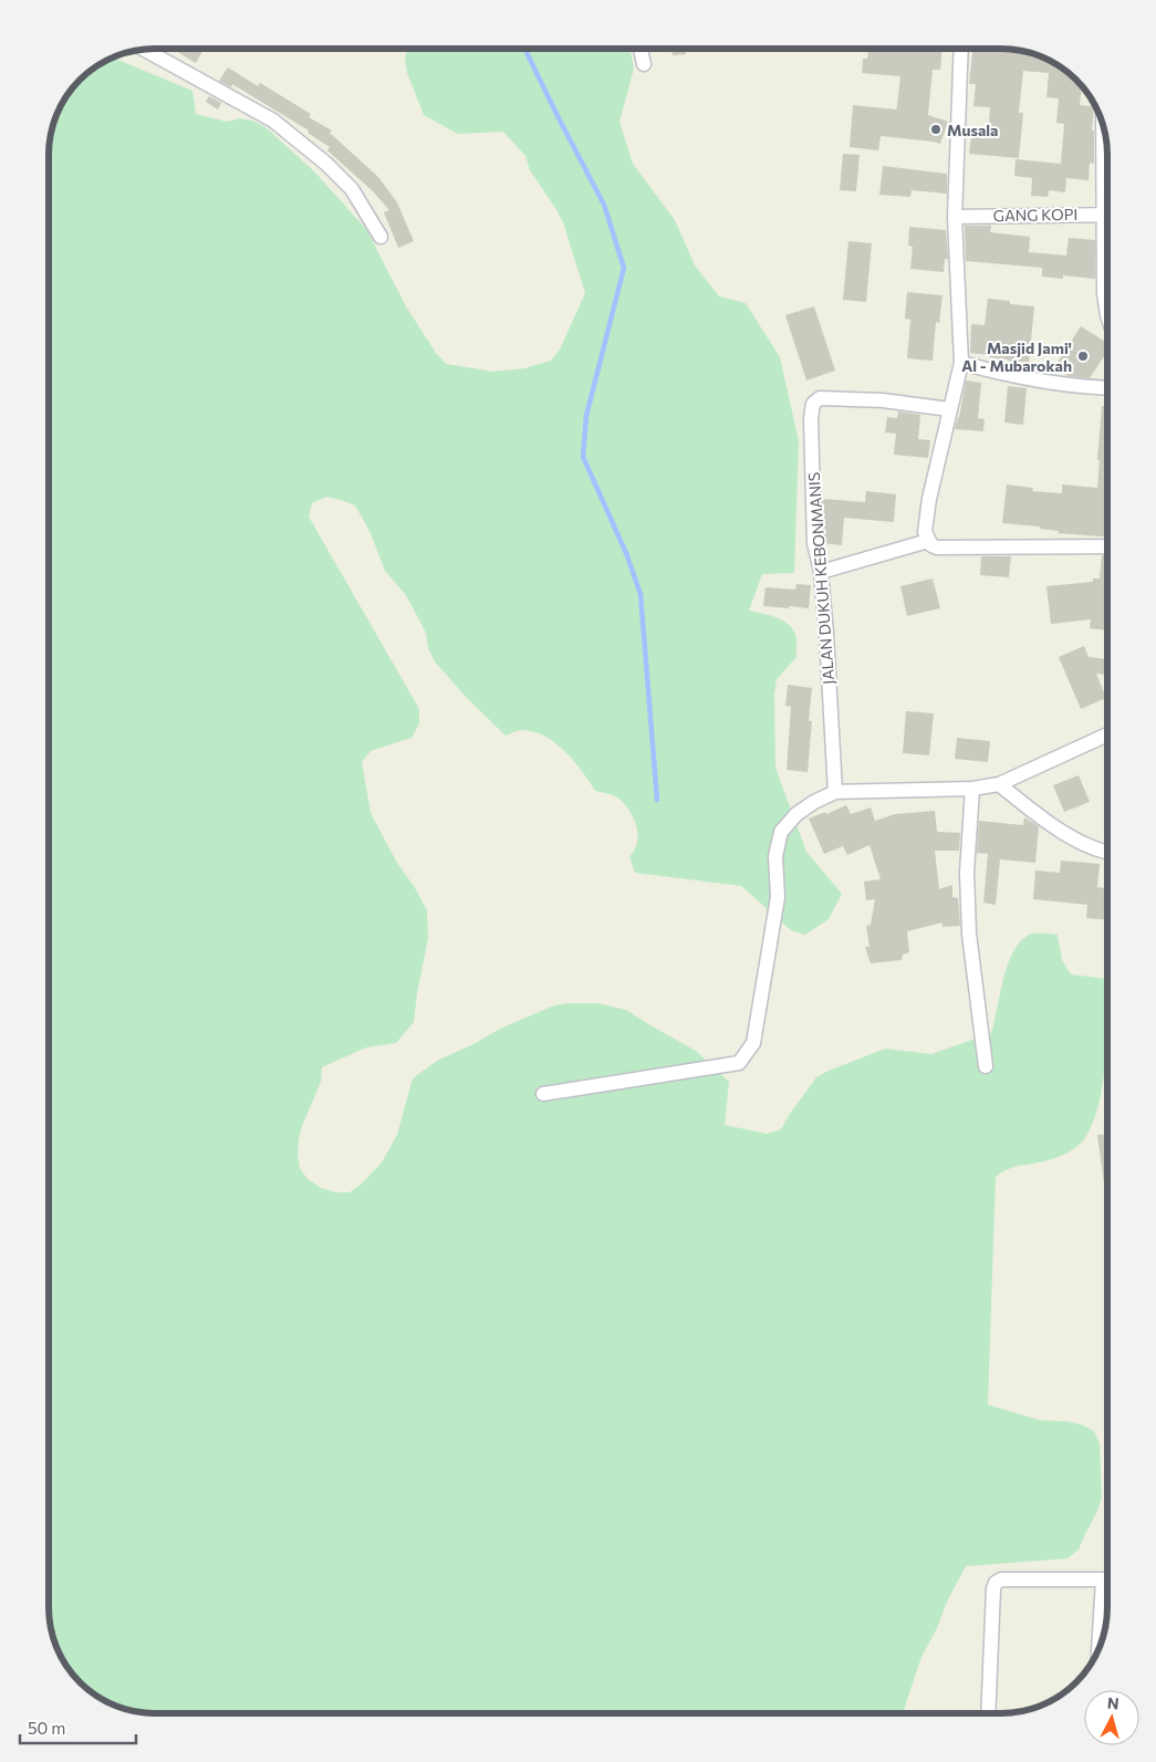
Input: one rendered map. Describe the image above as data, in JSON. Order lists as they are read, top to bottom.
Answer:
{
  "streets": {
    "street": ["GANG KOPI", "JALAN DUKUH KEBONMANIS"]
  },
  "places": ["Musala", "Masjid Jami' Al - Mubarokah"],
  "scale_bar": "50 m",
  "north": "top"
}
